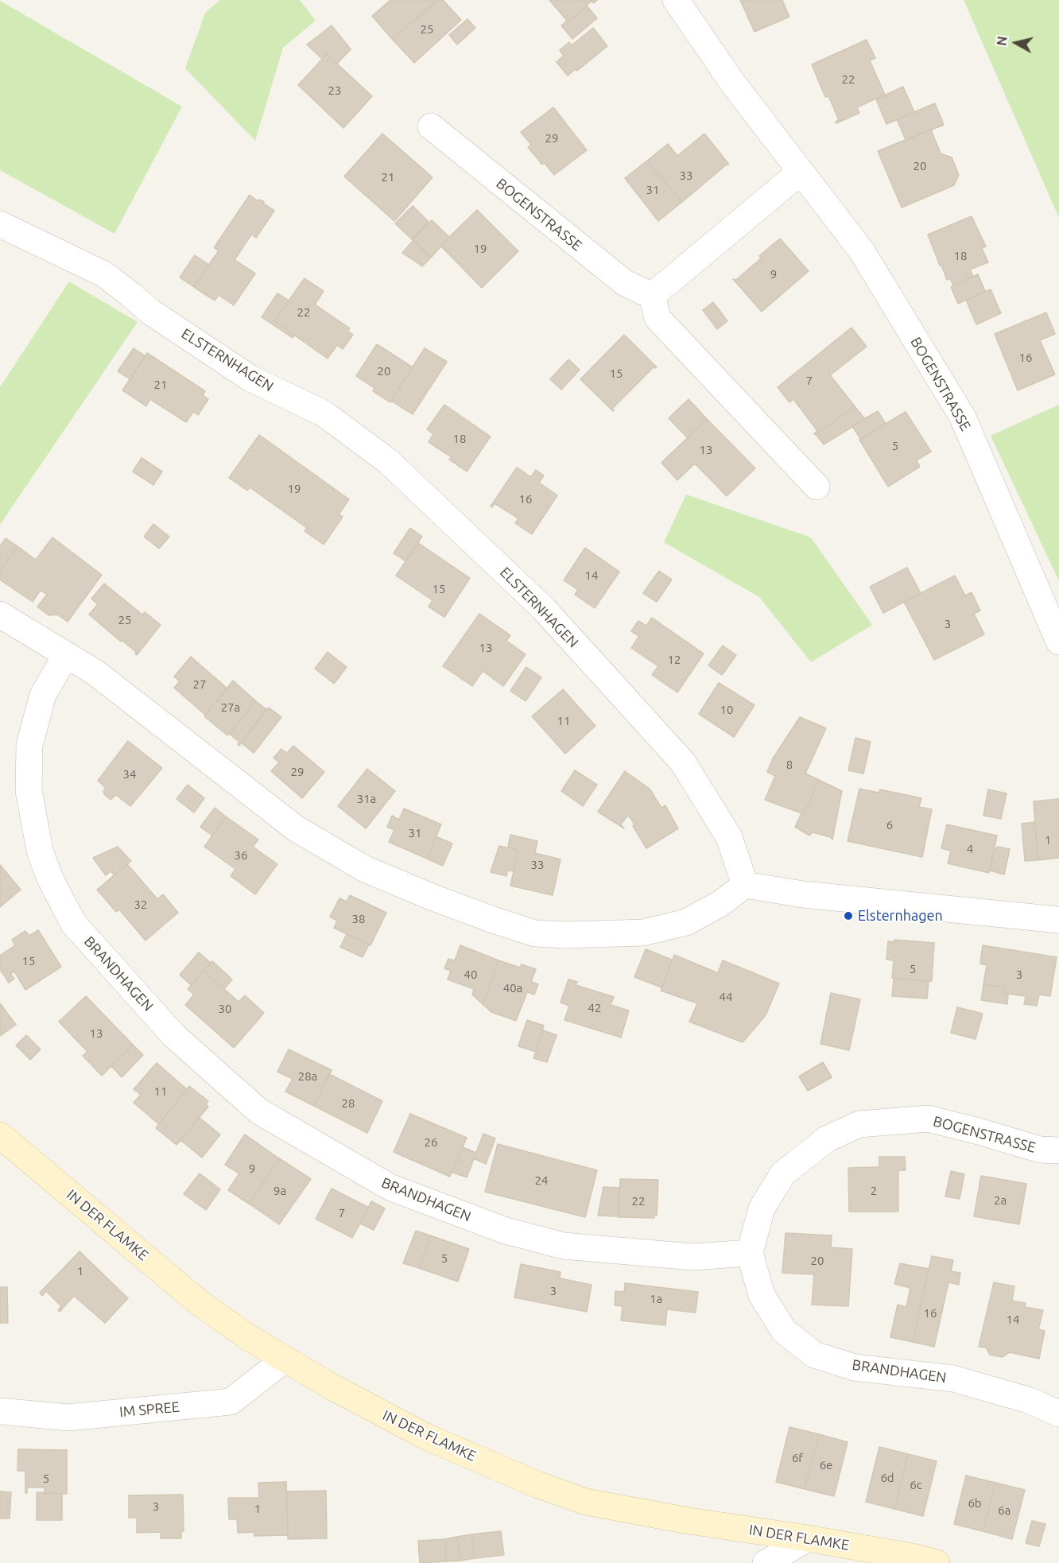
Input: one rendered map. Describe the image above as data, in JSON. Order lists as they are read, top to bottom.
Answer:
{
  "streets": {
    "main road": ["IN DER FLAMKE"],
    "street": [
      "BOGENSTRASSE",
      "ELSTERNHAGEN",
      "BRANDHAGEN",
      "IM SPREE"
    ]
  },
  "crossings": [
    ["BOGENSTRASSE", "BRANDHAGEN"],
    ["IN DER FLAMKE", "IM SPREE"]
  ],
  "places": ["Elsternhagen"],
  "house_numbers": [
    "25",
    "22",
    "23",
    "29",
    "20",
    "33",
    "21",
    "31",
    "19",
    "18",
    "9",
    "22",
    "16",
    "20",
    "15",
    "7",
    "21",
    "18",
    "5",
    "13",
    "19",
    "16",
    "14",
    "15",
    "25",
    "3",
    "13",
    "12",
    "27",
    "27a",
    "10",
    "11",
    "8",
    "29",
    "34",
    "31a",
    "6",
    "31",
    "1",
    "4",
    "36",
    "33",
    "32",
    "38",
    "15",
    "5",
    "40",
    "3",
    "40a",
    "44",
    "42",
    "30",
    "13",
    "28a",
    "11",
    "28",
    "26",
    "9",
    "24",
    "9a",
    "2",
    "2a",
    "22",
    "7",
    "5",
    "20",
    "1",
    "3",
    "1a",
    "16",
    "14",
    "6f",
    "6e",
    "6d",
    "5",
    "6c",
    "6b",
    "3",
    "1",
    "6a"
  ],
  "north": "left"
}
